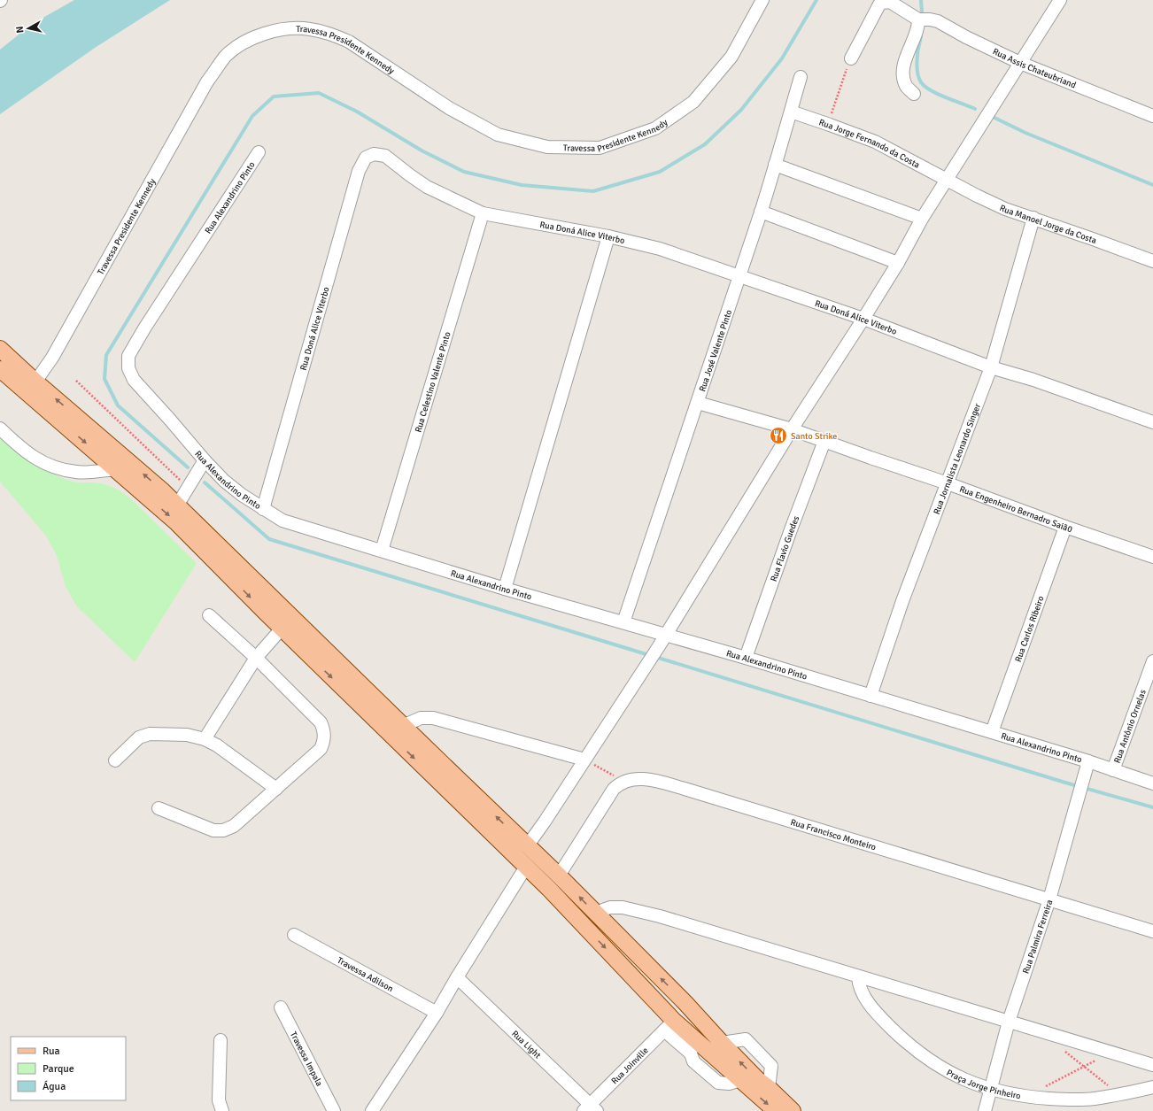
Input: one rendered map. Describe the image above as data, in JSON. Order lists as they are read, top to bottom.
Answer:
{
  "streets": {
    "street": [
      "Travessa Presidente Kennedy",
      "Rua Assis Chateubriand",
      "Rua Jorge Fernando da Costa",
      "Rua Alexandrino Pinto",
      "Rua Manoel Jorge da Costa",
      "Rua Doná Alice Viterbo",
      "Rua José Valente Pinto",
      "Rua Celestino Valente Pinto",
      "Rua Jornalista Leonardo Singer",
      "Rua Engenheiro Bernadro Saiā0",
      "Rua Flavio Guedes",
      "Rua Carlos Ribeiro",
      "Rua Antônio Ornelas",
      "Rua Francisco Monteiro",
      "Rua Palmira Ferreira",
      "Travessa Adilson",
      "Rua Light",
      "Travessa Impala",
      "Rua Joinville",
      "Praça Jorge Pinheiro"
    ]
  },
  "crossings": [
    ["Rua Jorge Fernando da Costa", "Rua Manoel Jorge da Costa"],
    ["Rua Jorge Fernando da Costa", "Rua José Valente Pinto"],
    ["Rua Alexandrino Pinto", "Rua Doná Alice Viterbo"],
    ["Rua Alexandrino Pinto", "Rua José Valente Pinto"],
    ["Rua Alexandrino Pinto", "Rua Celestino Valente Pinto"],
    ["Rua Alexandrino Pinto", "Rua Jornalista Leonardo Singer"],
    ["Rua Alexandrino Pinto", "Rua Flavio Guedes"],
    ["Rua Alexandrino Pinto", "Rua Carlos Ribeiro"],
    ["Rua Alexandrino Pinto", "Rua Antônio Ornelas"],
    ["Rua Alexandrino Pinto", "Rua Palmira Ferreira"],
    ["Rua Manoel Jorge da Costa", "Rua Jornalista Leonardo Singer"],
    ["Rua Doná Alice Viterbo", "Rua José Valente Pinto"],
    ["Rua Doná Alice Viterbo", "Rua Celestino Valente Pinto"],
    ["Rua Doná Alice Viterbo", "Rua Jornalista Leonardo Singer"],
    ["Rua José Valente Pinto", "Rua Engenheiro Bernadro Saiā0"],
    ["Rua Jornalista Leonardo Singer", "Rua Engenheiro Bernadro Saiā0"],
    ["Rua Engenheiro Bernadro Saiā0", "Rua Flavio Guedes"],
    ["Rua Engenheiro Bernadro Saiā0", "Rua Carlos Ribeiro"],
    ["Rua Francisco Monteiro", "Rua Palmira Ferreira"],
    ["Rua Palmira Ferreira", "Praça Jorge Pinheiro"],
    ["Rua Light", "Rua Joinville"]
  ],
  "places": {
    "restaurant": ["Santo Strike"]
  },
  "legend": ["Rua", "Parque", "Água"],
  "north": "left"
}
